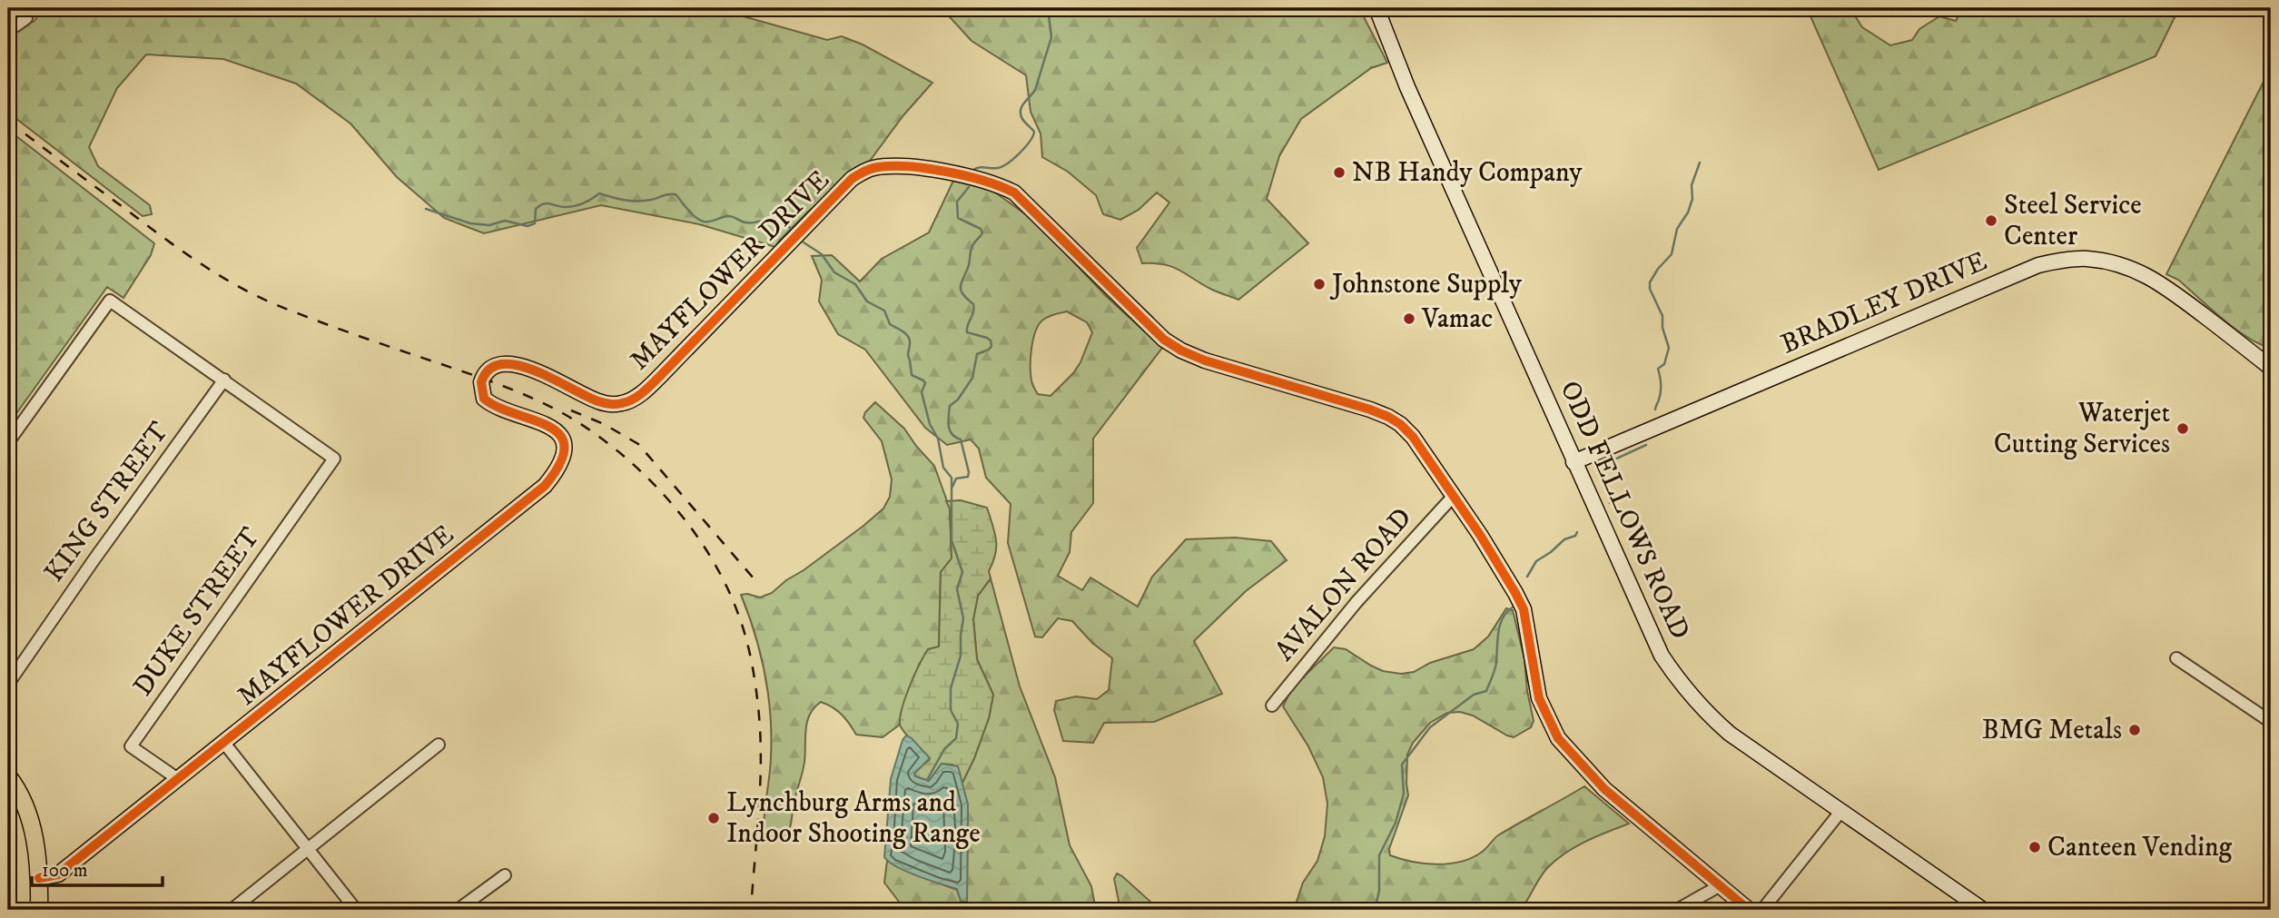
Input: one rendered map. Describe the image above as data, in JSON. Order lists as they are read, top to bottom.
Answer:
{
  "streets": {
    "street": [
      "MAYFLOWER DRIVE",
      "BRADLEY DRIVE",
      "KING STREET",
      "ODD FELLOWS ROAD",
      "AVALON ROAD",
      "DUKE STREET"
    ]
  },
  "crossings": [
    ["MAYFLOWER DRIVE", "AVALON ROAD"],
    ["MAYFLOWER DRIVE", "DUKE STREET"],
    ["BRADLEY DRIVE", "ODD FELLOWS ROAD"],
    ["KING STREET", "DUKE STREET"]
  ],
  "places": [
    "NB Handy Company",
    "Steel Service Center",
    "Johnstone Supply",
    "Vamac",
    "Waterjet Cutting Services",
    "BMG Metals",
    "Lynchburg Arms and Indoor Shooting Range",
    "Canteen Vending"
  ],
  "scale_bar": "100 m"
}
